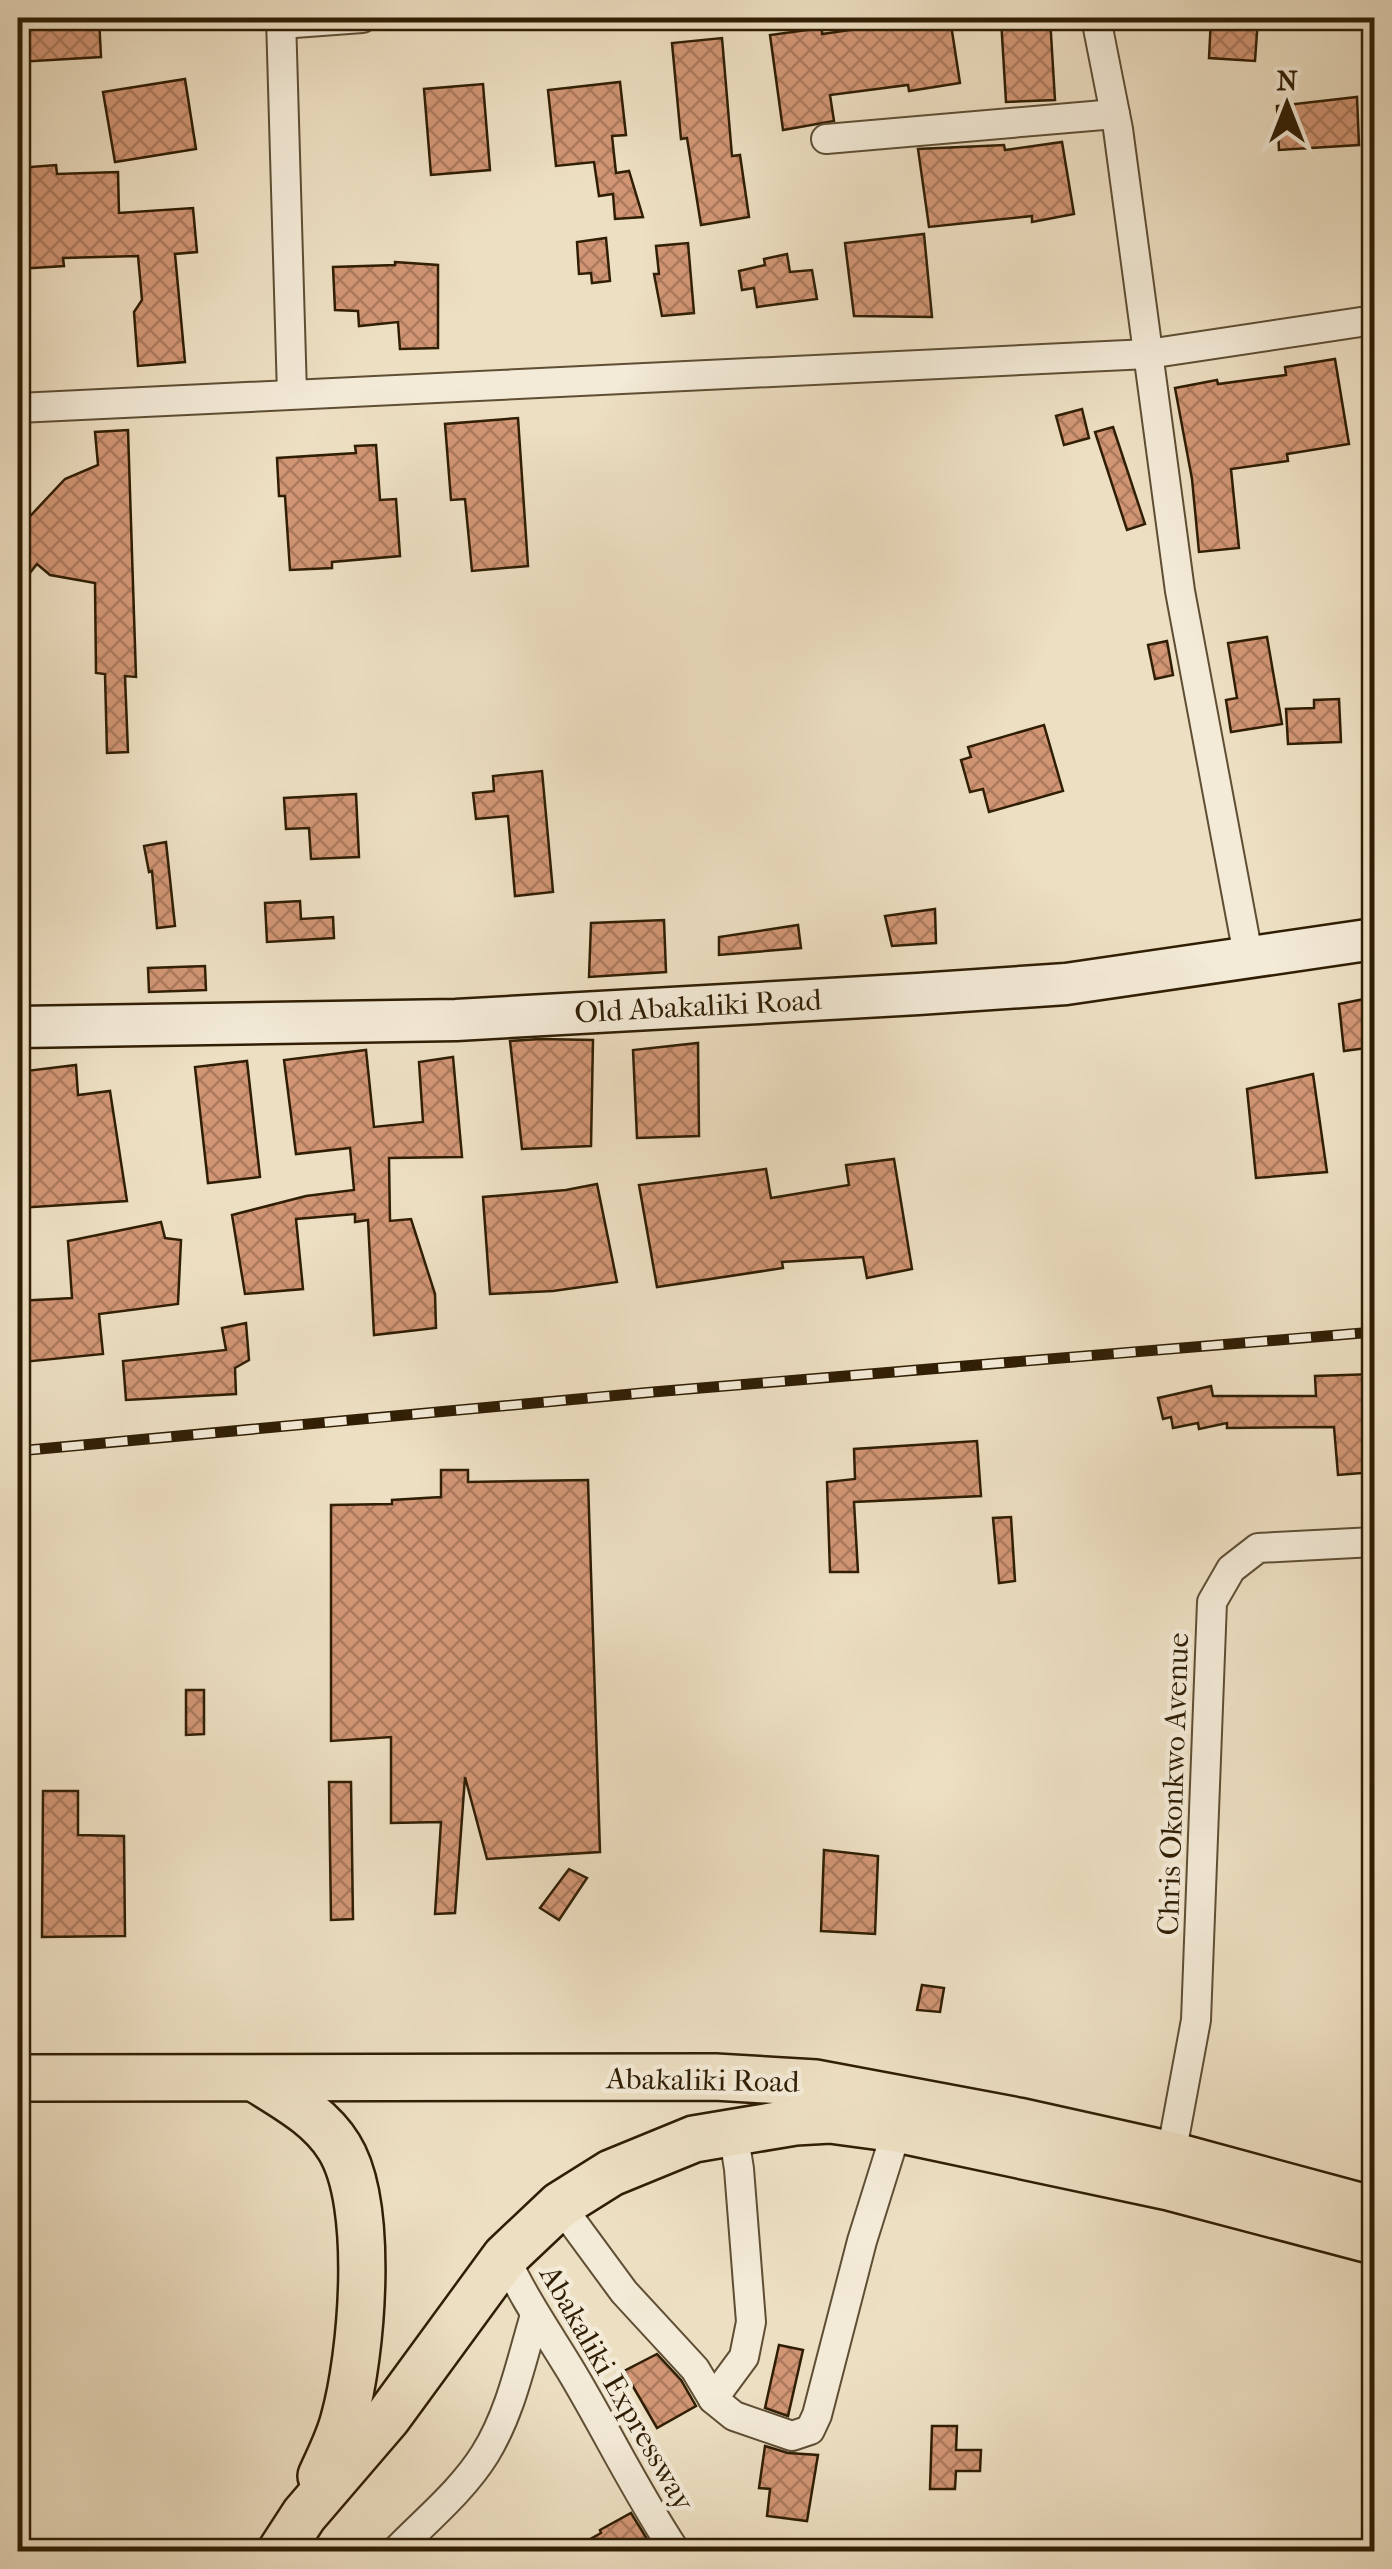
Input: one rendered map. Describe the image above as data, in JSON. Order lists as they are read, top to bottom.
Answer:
{
  "streets": {
    "highway": ["Abakaliki Road"],
    "main road": ["Old Abakaliki Road"],
    "street": ["Chris Okonkwo Avenue", "Abakaliki Expressway"]
  },
  "crossings": [
    ["Chris Okonkwo Avenue", "Abakaliki Road"],
    ["Abakaliki Road", "Abakaliki Expressway"]
  ],
  "north": "top"
}
